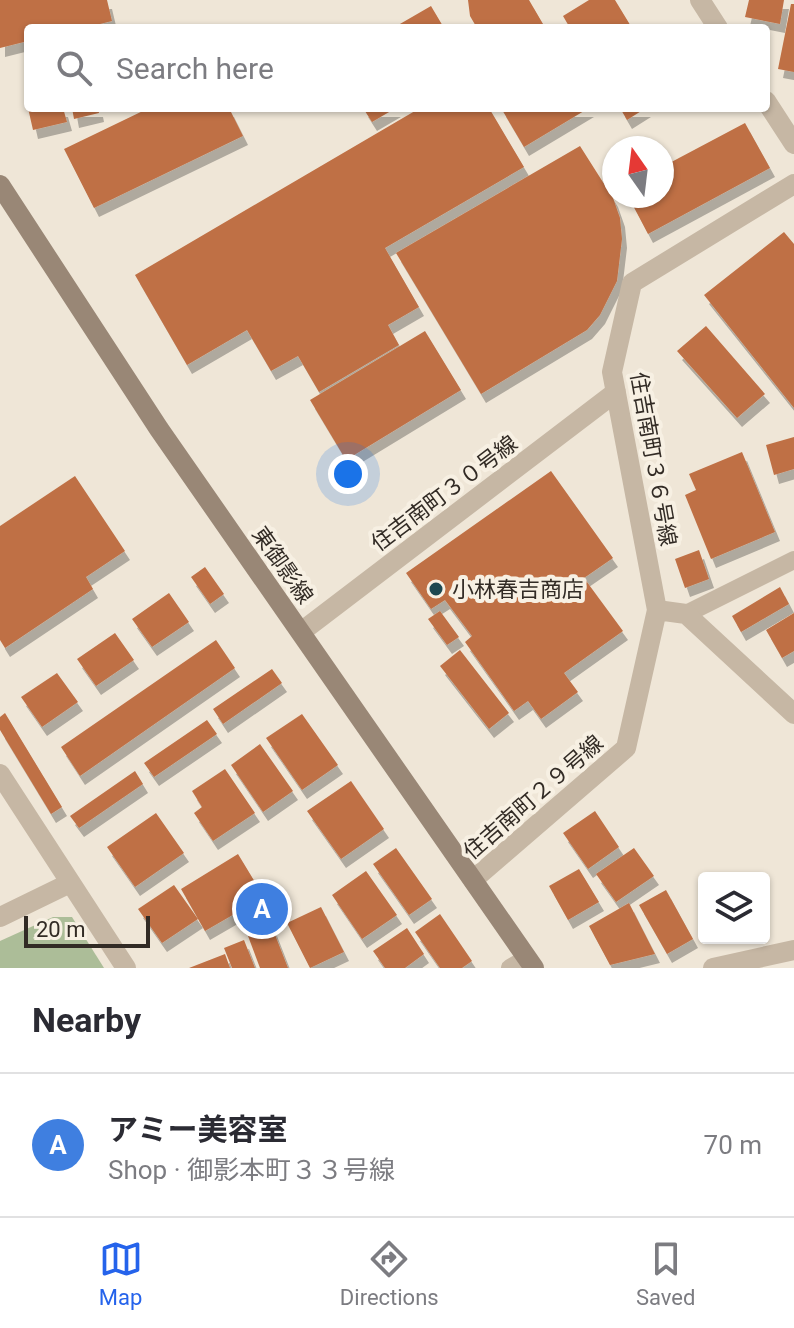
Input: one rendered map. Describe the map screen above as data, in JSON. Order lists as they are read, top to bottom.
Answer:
{
  "streets": {
    "street": [
      "住吉南町３６号線",
      "住吉南町３０号線",
      "東御影線",
      "住吉南町２９号線"
    ]
  },
  "crossings": [
    ["住吉南町３６号線", "住吉南町３０号線"],
    ["住吉南町３６号線", "住吉南町２９号線"],
    ["住吉南町３０号線", "東御影線"],
    ["東御影線", "住吉南町２９号線"]
  ],
  "places": ["小林春吉商店"],
  "scale_bar": "20 m",
  "north": "top",
  "page": {
    "search": "Search here",
    "pins": "A",
    "scale": "20 m",
    "heading": "Nearby",
    "list": [
      {
        "mark": "A",
        "name": "アミー美容室",
        "note": "Shop · 御影本町３３号線",
        "value": "70 m"
      }
    ],
    "nav": ["Map", "Directions", "Saved"]
  }
}
